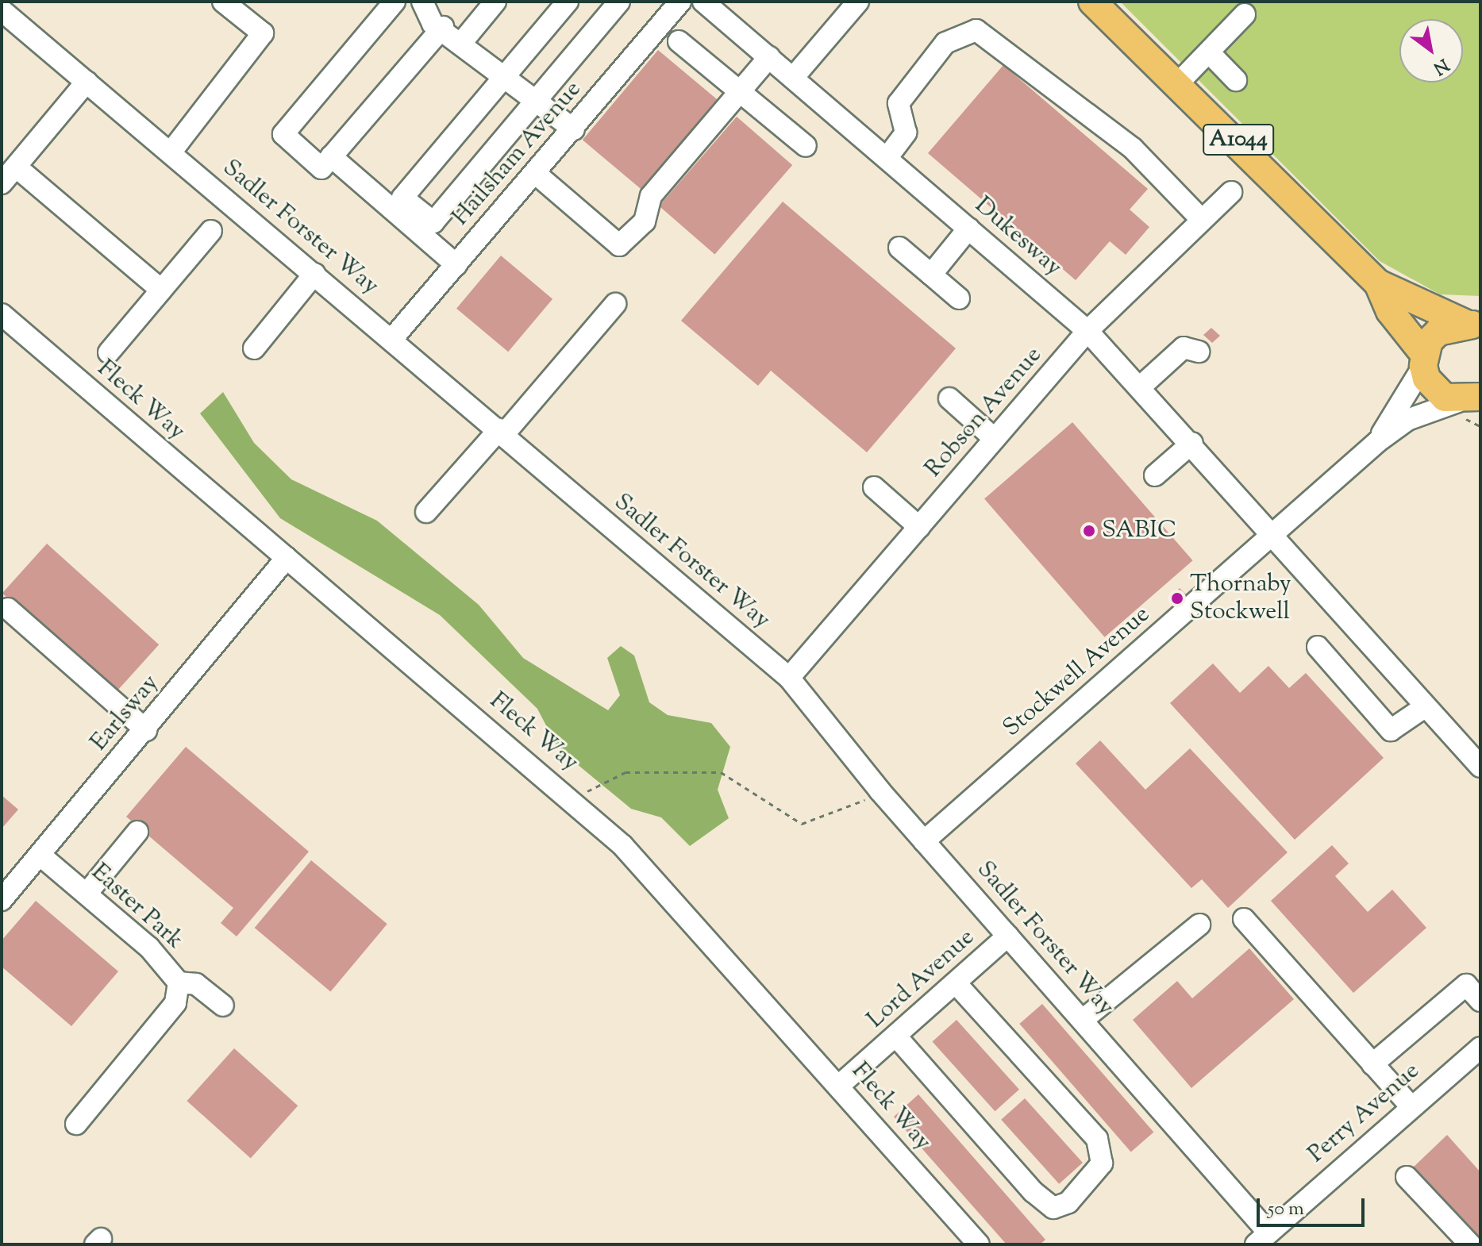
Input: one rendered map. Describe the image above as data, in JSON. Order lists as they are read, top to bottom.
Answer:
{
  "streets": {
    "main road": ["A1044"],
    "street": [
      "Hailsham Avenue",
      "Sadler Forster Way",
      "Dukesway",
      "Fleck Way",
      "Robson Avenue",
      "Stockwell Avenue",
      "Earlsway",
      "Easter Park",
      "Lord Avenue",
      "Perry Avenue"
    ]
  },
  "crossings": [
    ["A1044", "Stockwell Avenue"],
    ["Hailsham Avenue", "Sadler Forster Way"],
    ["Sadler Forster Way", "Robson Avenue"],
    ["Sadler Forster Way", "Stockwell Avenue"],
    ["Sadler Forster Way", "Lord Avenue"],
    ["Sadler Forster Way", "Perry Avenue"],
    ["Dukesway", "Robson Avenue"],
    ["Dukesway", "Stockwell Avenue"],
    ["Fleck Way", "Earlsway"],
    ["Fleck Way", "Lord Avenue"],
    ["Earlsway", "Easter Park"]
  ],
  "places": ["SABIC", "Thornaby Stockwell"],
  "scale_bar": "50 m",
  "north": "bottom right"
}
